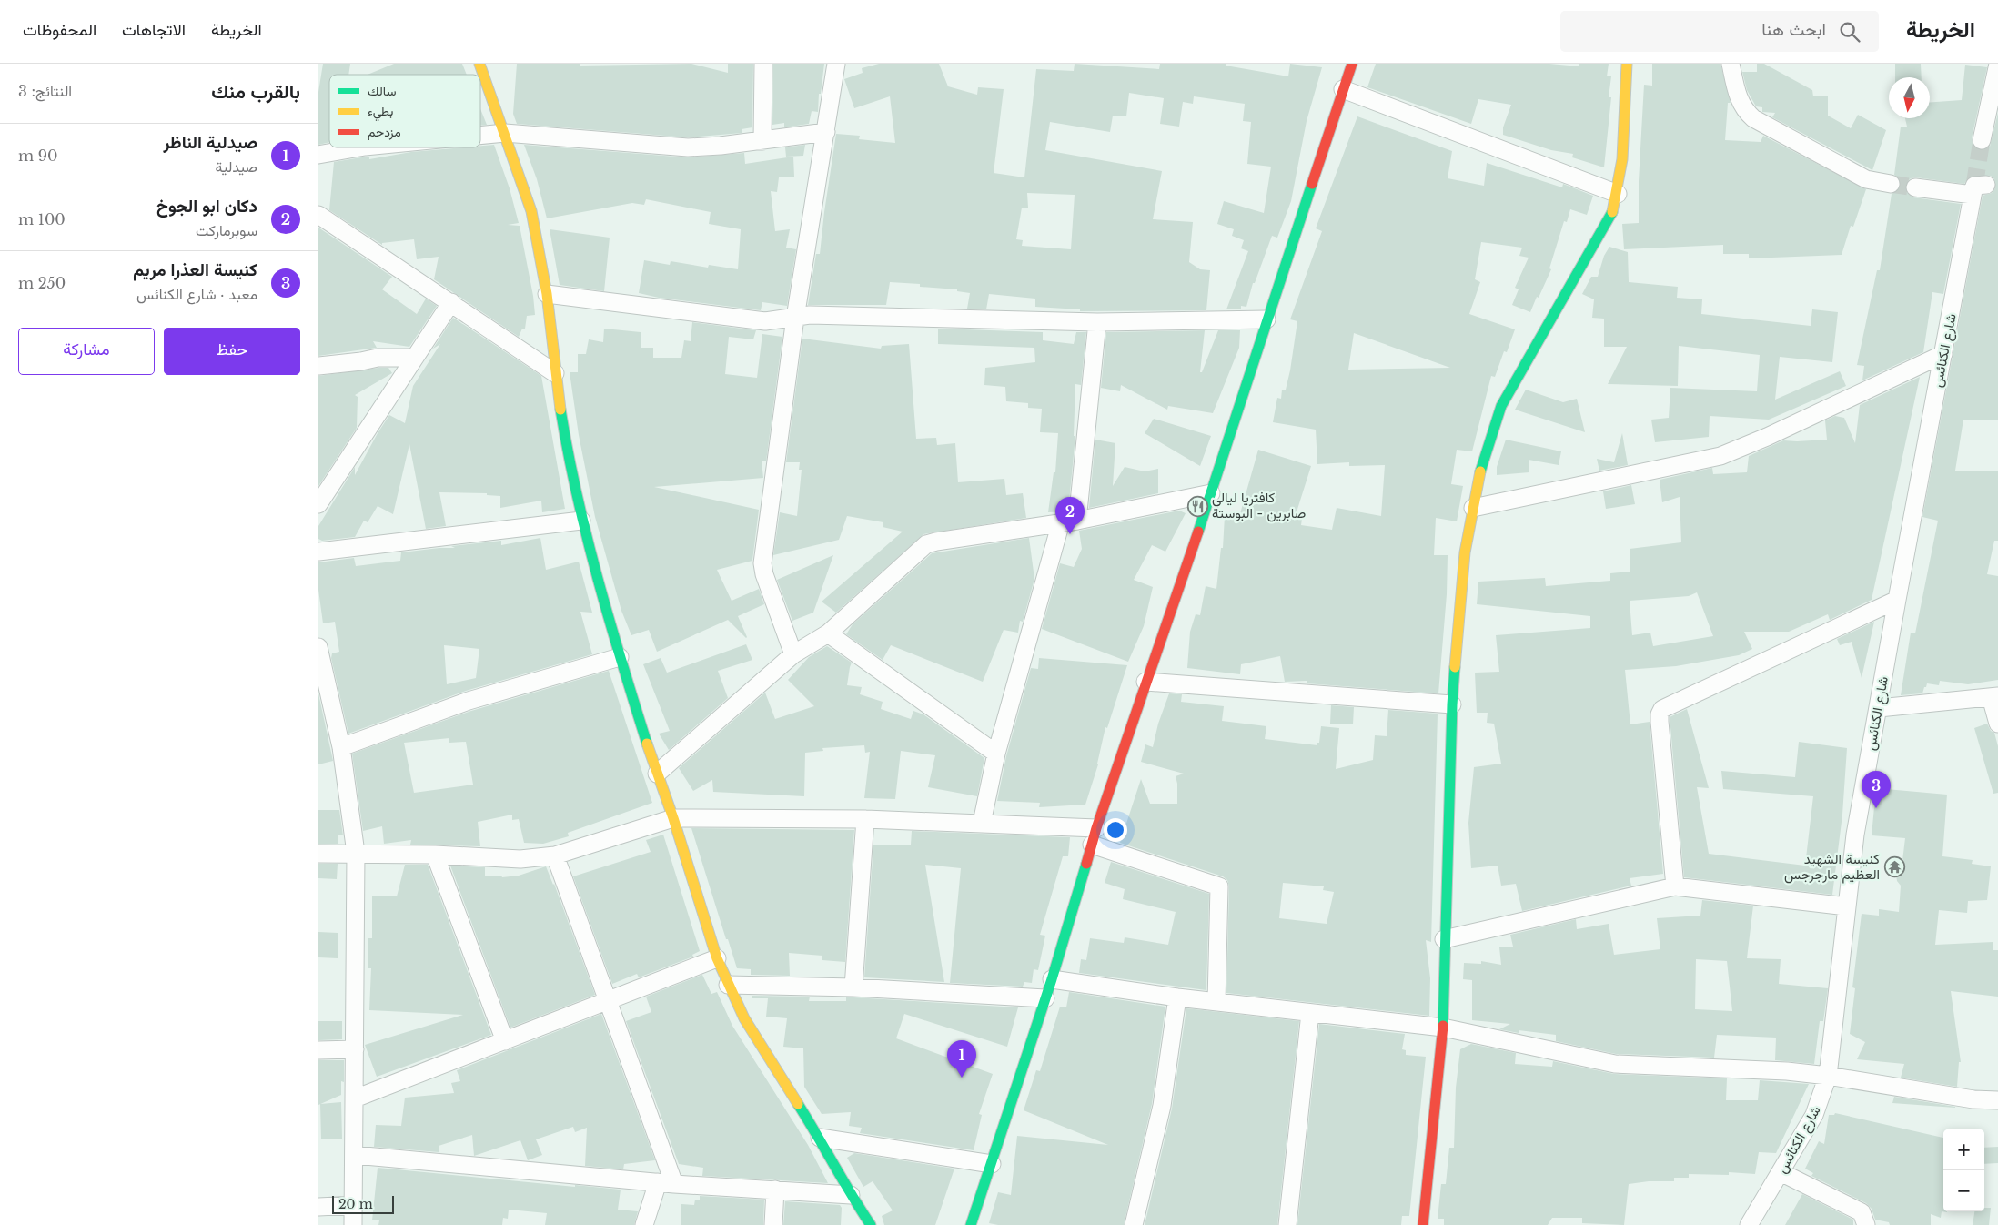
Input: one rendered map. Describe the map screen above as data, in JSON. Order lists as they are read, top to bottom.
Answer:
{
  "streets": {
    "street": ["شارع الكنائس"]
  },
  "places": {
    "restaurant": ["كافتريا ليالي صابرين - البوستة"],
    "temple": ["كنيسة الشهيد العظيم مارجرجس"]
  },
  "legend": ["سالك", "بطيء", "مزدحم"],
  "scale_bar": "20 m",
  "north": "bottom",
  "page": {
    "header": "الخريطة",
    "search": "ابحث هنا",
    "nav": ["الخريطة", "الاتجاهات", "المحفوظات"],
    "heading": ["بالقرب منك", "النتائج: 3"],
    "list": [
      {
        "mark": "1",
        "name": "صيدلية الناظر",
        "note": "صيدلية",
        "value": "90 m"
      },
      {
        "mark": "2",
        "name": "دكان ابو الجوخ",
        "note": "سوبرماركت",
        "value": "100 m"
      },
      {
        "mark": "3",
        "name": "كنيسة العذرا مريم",
        "note": "معبد · شارع الكنائس",
        "value": "250 m"
      }
    ],
    "buttons": ["حفظ", "مشاركة"],
    "pins": ["2", "3", "1"],
    "map_buttons": ["+", "−"],
    "scale": "20 m"
  }
}
